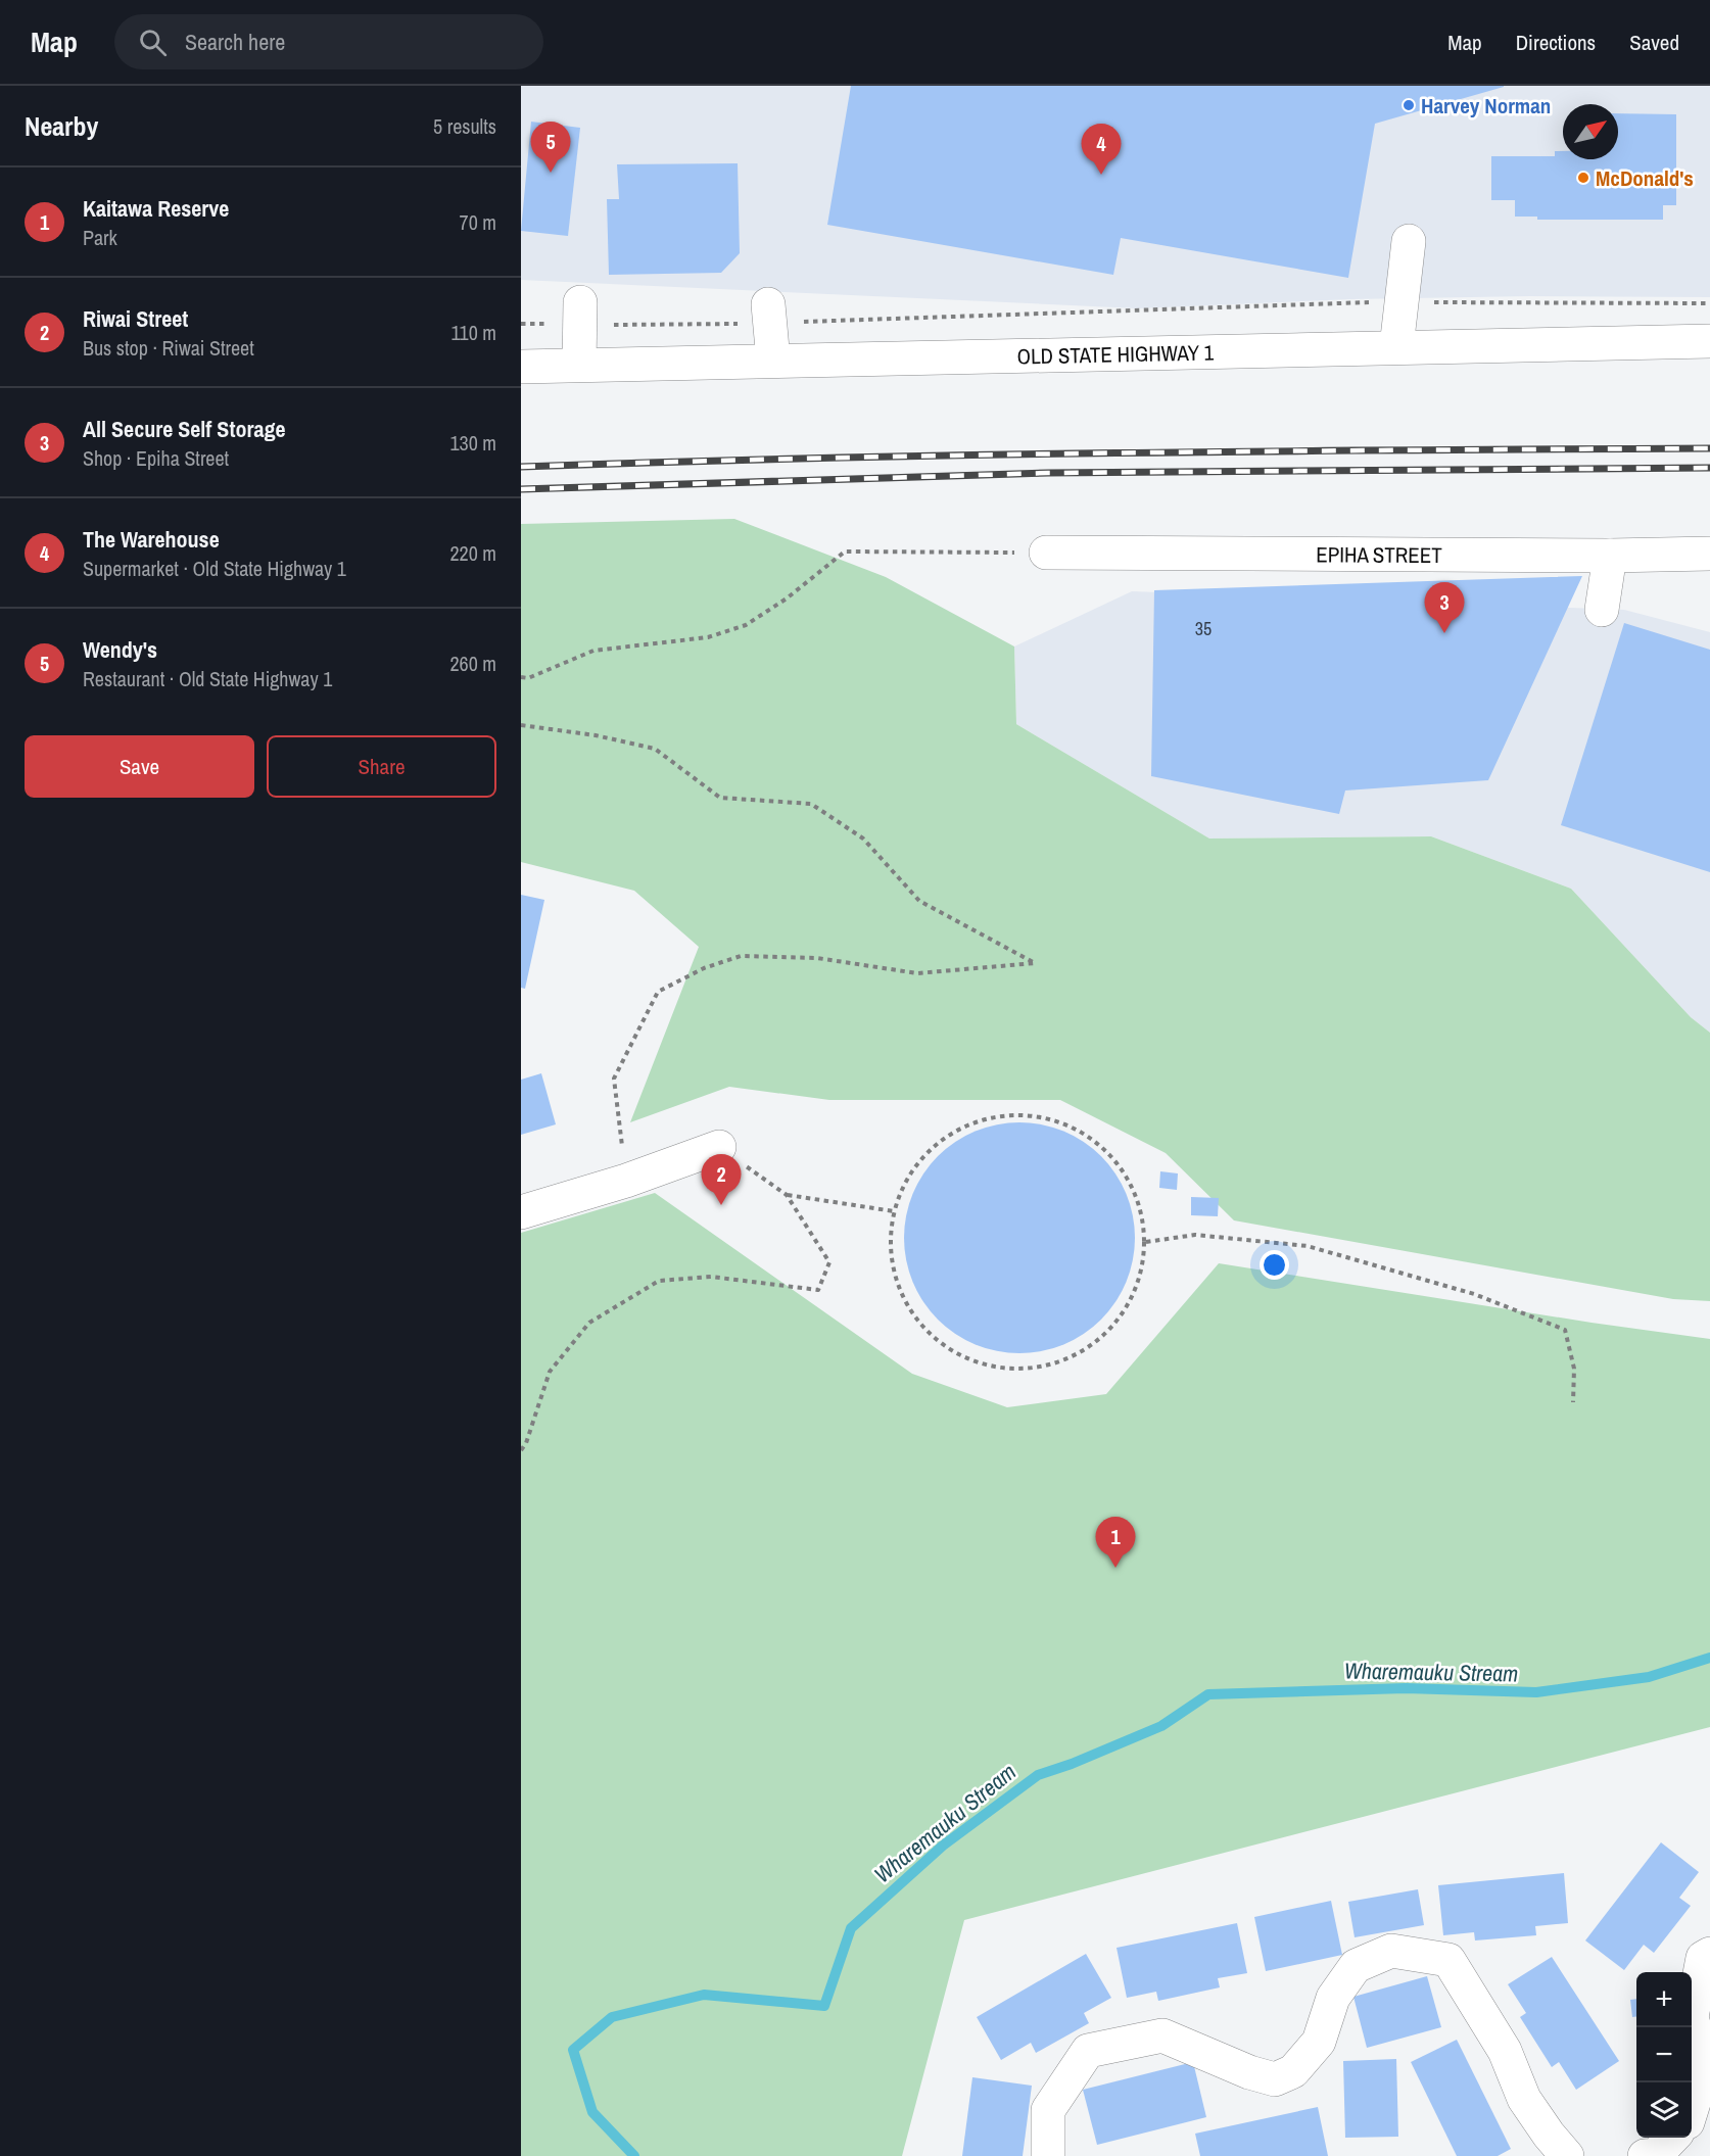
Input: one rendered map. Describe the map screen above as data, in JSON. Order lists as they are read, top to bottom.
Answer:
{
  "streets": {
    "street": ["OLD STATE HIGHWAY 1", "EPIHA STREET"]
  },
  "water": ["Wharemauku Stream"],
  "places": ["Harvey Norman", "McDonald's"],
  "house_numbers": ["35"],
  "north": "top right",
  "page": {
    "header": "Map",
    "search": "Search here",
    "nav": ["Map", "Directions", "Saved"],
    "heading": ["Nearby", "5 results"],
    "pins": [
      "5",
      "4",
      "3",
      "2",
      "1"
    ],
    "list": [
      {
        "mark": "1",
        "name": "Kaitawa Reserve",
        "note": "Park",
        "value": "70 m"
      },
      {
        "mark": "2",
        "name": "Riwai Street",
        "note": "Bus stop · Riwai Street",
        "value": "110 m"
      },
      {
        "mark": "3",
        "name": "All Secure Self Storage",
        "note": "Shop · Epiha Street",
        "value": "130 m"
      },
      {
        "mark": "4",
        "name": "The Warehouse",
        "note": "Supermarket · Old State Highway 1",
        "value": "220 m"
      },
      {
        "mark": "5",
        "name": "Wendy's",
        "note": "Restaurant · Old State Highway 1",
        "value": "260 m"
      }
    ],
    "buttons": ["Save", "Share"],
    "map_buttons": ["+", "−"]
  }
}
